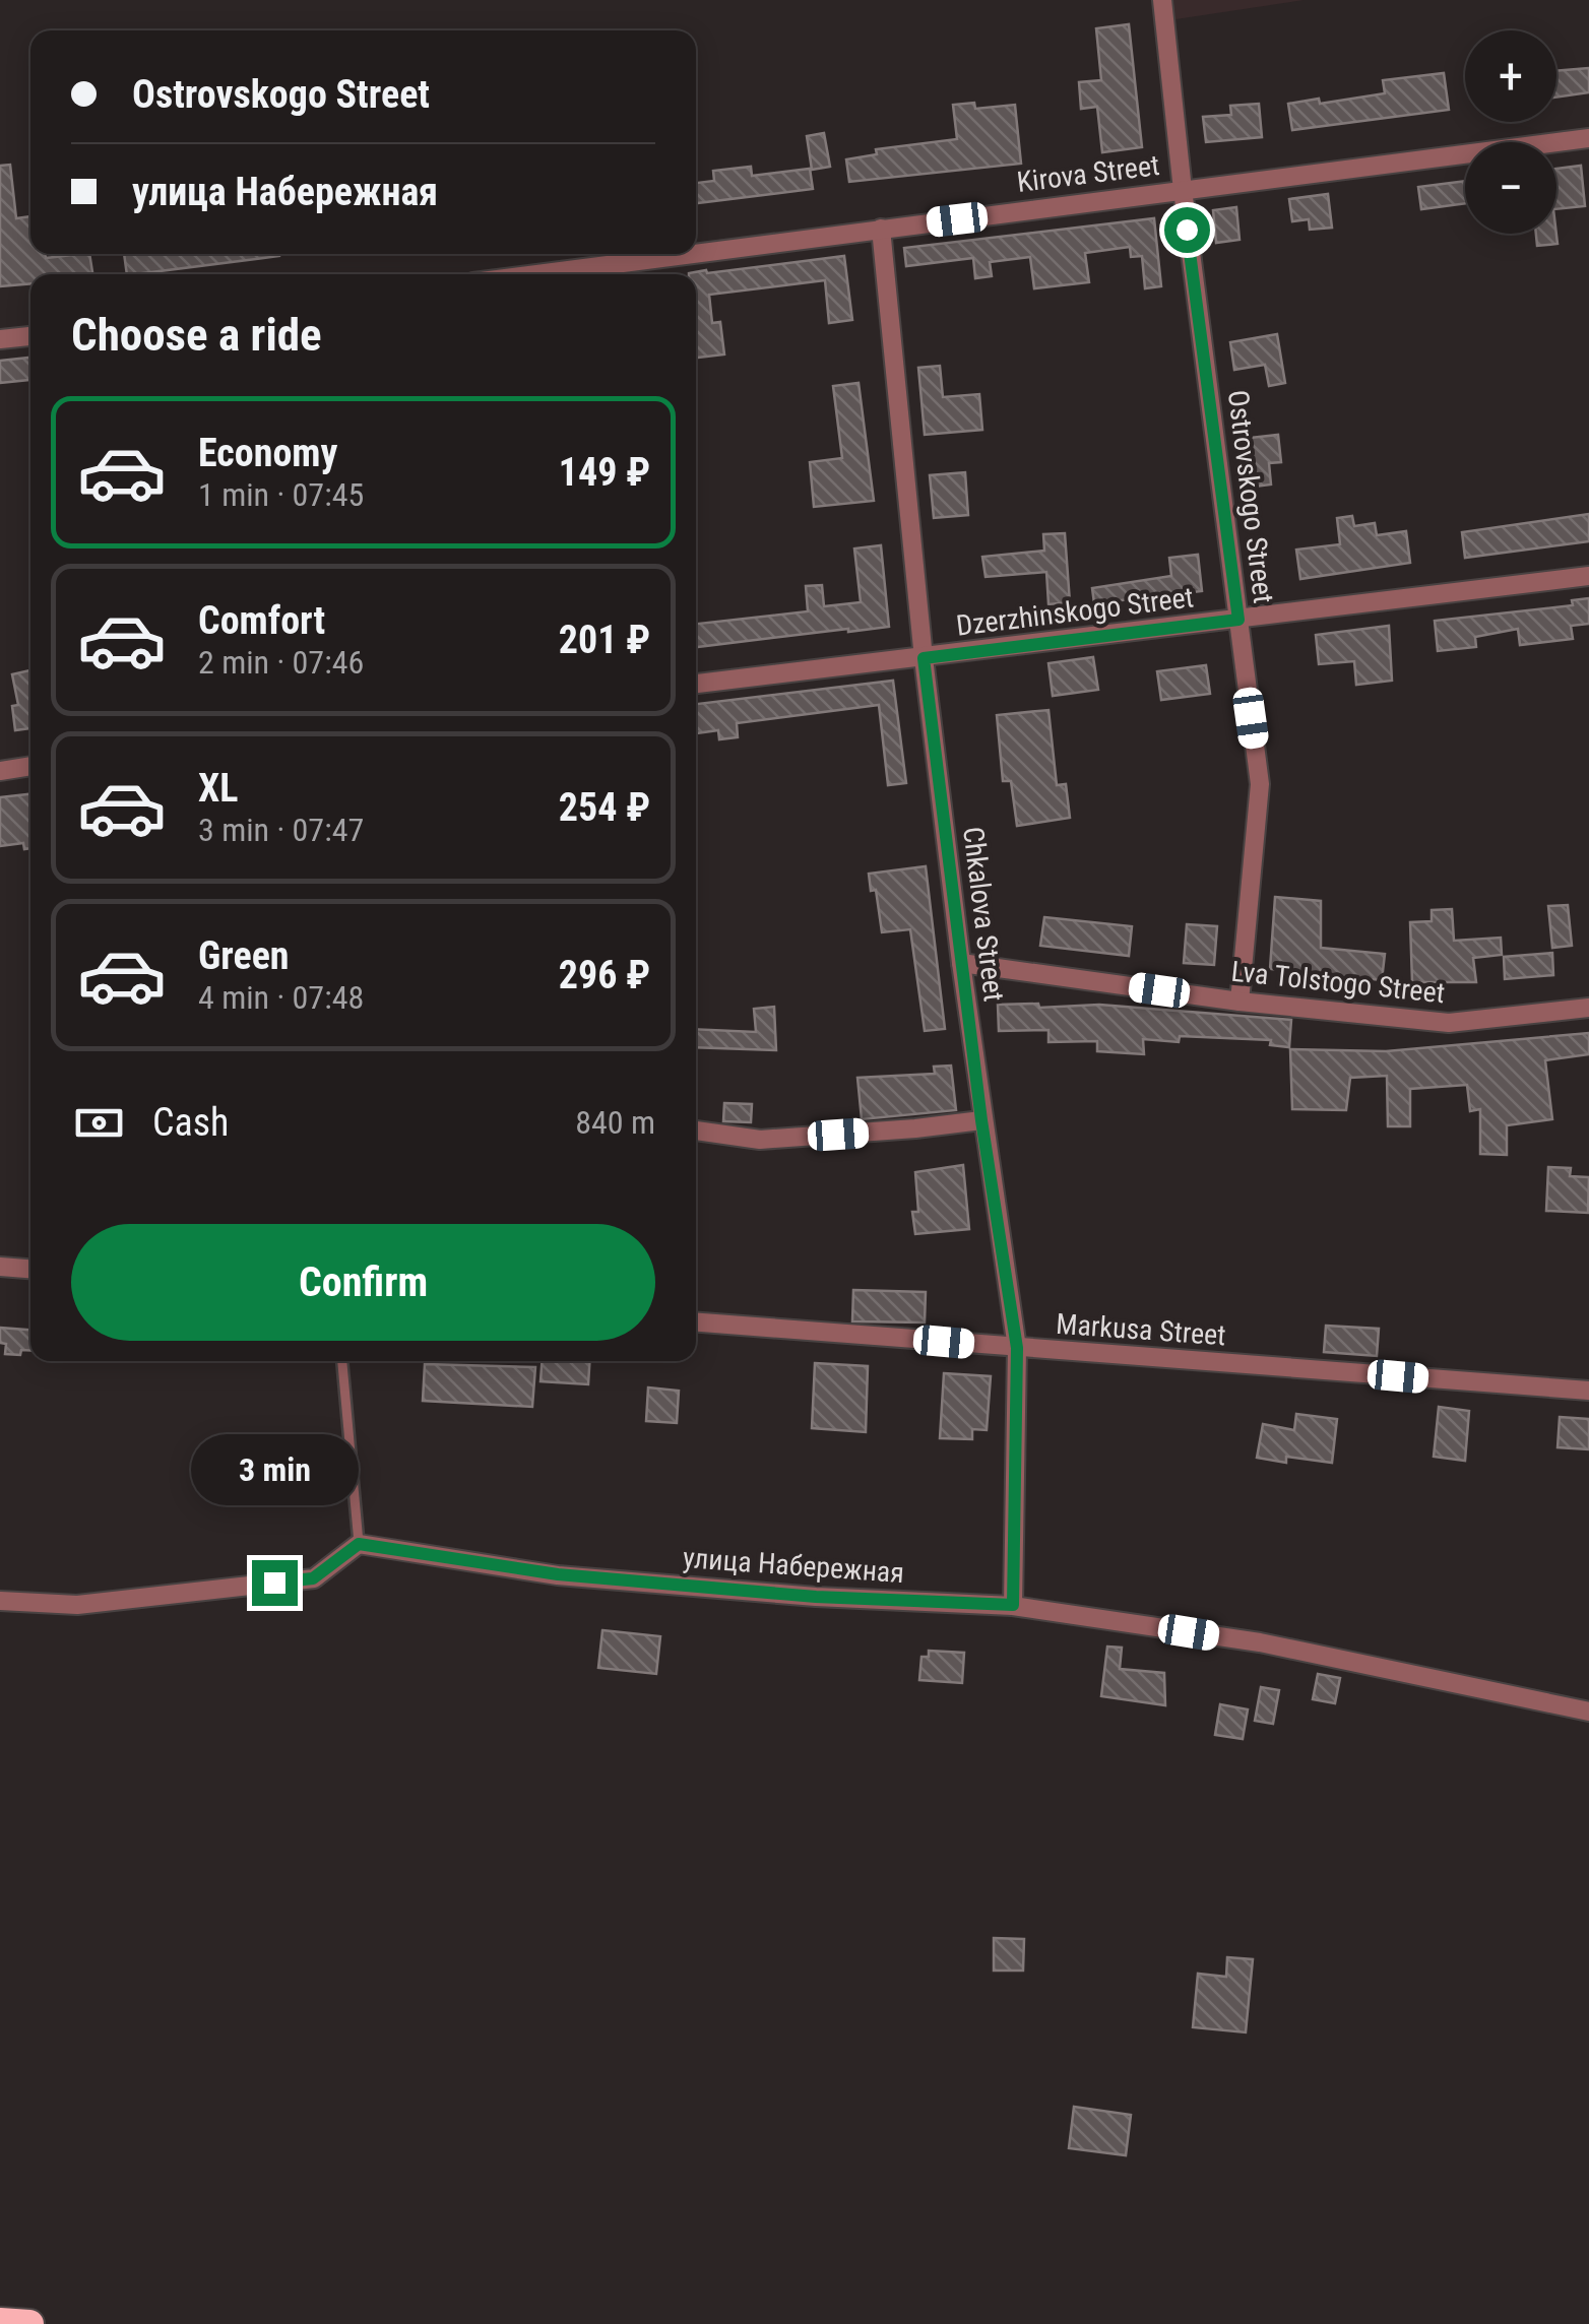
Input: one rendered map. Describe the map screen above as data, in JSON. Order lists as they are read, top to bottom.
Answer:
{
  "streets": {
    "street": [
      "Kirova Street",
      "Ostrovskogo Street",
      "Dzerzhinskogo Street",
      "Chkalova Street",
      "Lva Tolstogo Street",
      "Markusa Street",
      "улица Набережная"
    ]
  },
  "crossings": [
    ["Kirova Street", "Ostrovskogo Street"],
    ["Kirova Street", "Chkalova Street"],
    ["Ostrovskogo Street", "Dzerzhinskogo Street"],
    ["Ostrovskogo Street", "Lva Tolstogo Street"],
    ["Dzerzhinskogo Street", "Chkalova Street"],
    ["Chkalova Street", "Lva Tolstogo Street"],
    ["Chkalova Street", "Markusa Street"],
    ["Chkalova Street", "улица Набережная"]
  ],
  "page": {
    "map_buttons": ["+", "−"],
    "banner": ["Ostrovskogo Street", "улица Набережная"],
    "heading": "Choose a ride",
    "list": [
      {
        "name": "Economy",
        "note": "1 min · 07:45",
        "value": "149 ₽"
      },
      {
        "name": "Comfort",
        "note": "2 min · 07:46",
        "value": "201 ₽"
      },
      {
        "name": "XL",
        "note": "3 min · 07:47",
        "value": "254 ₽"
      },
      {
        "name": "Green",
        "note": "4 min · 07:48",
        "value": "296 ₽"
      }
    ],
    "pay": ["Cash", "840 m"],
    "buttons": "Confirm",
    "bubble": "3 min"
  }
}
